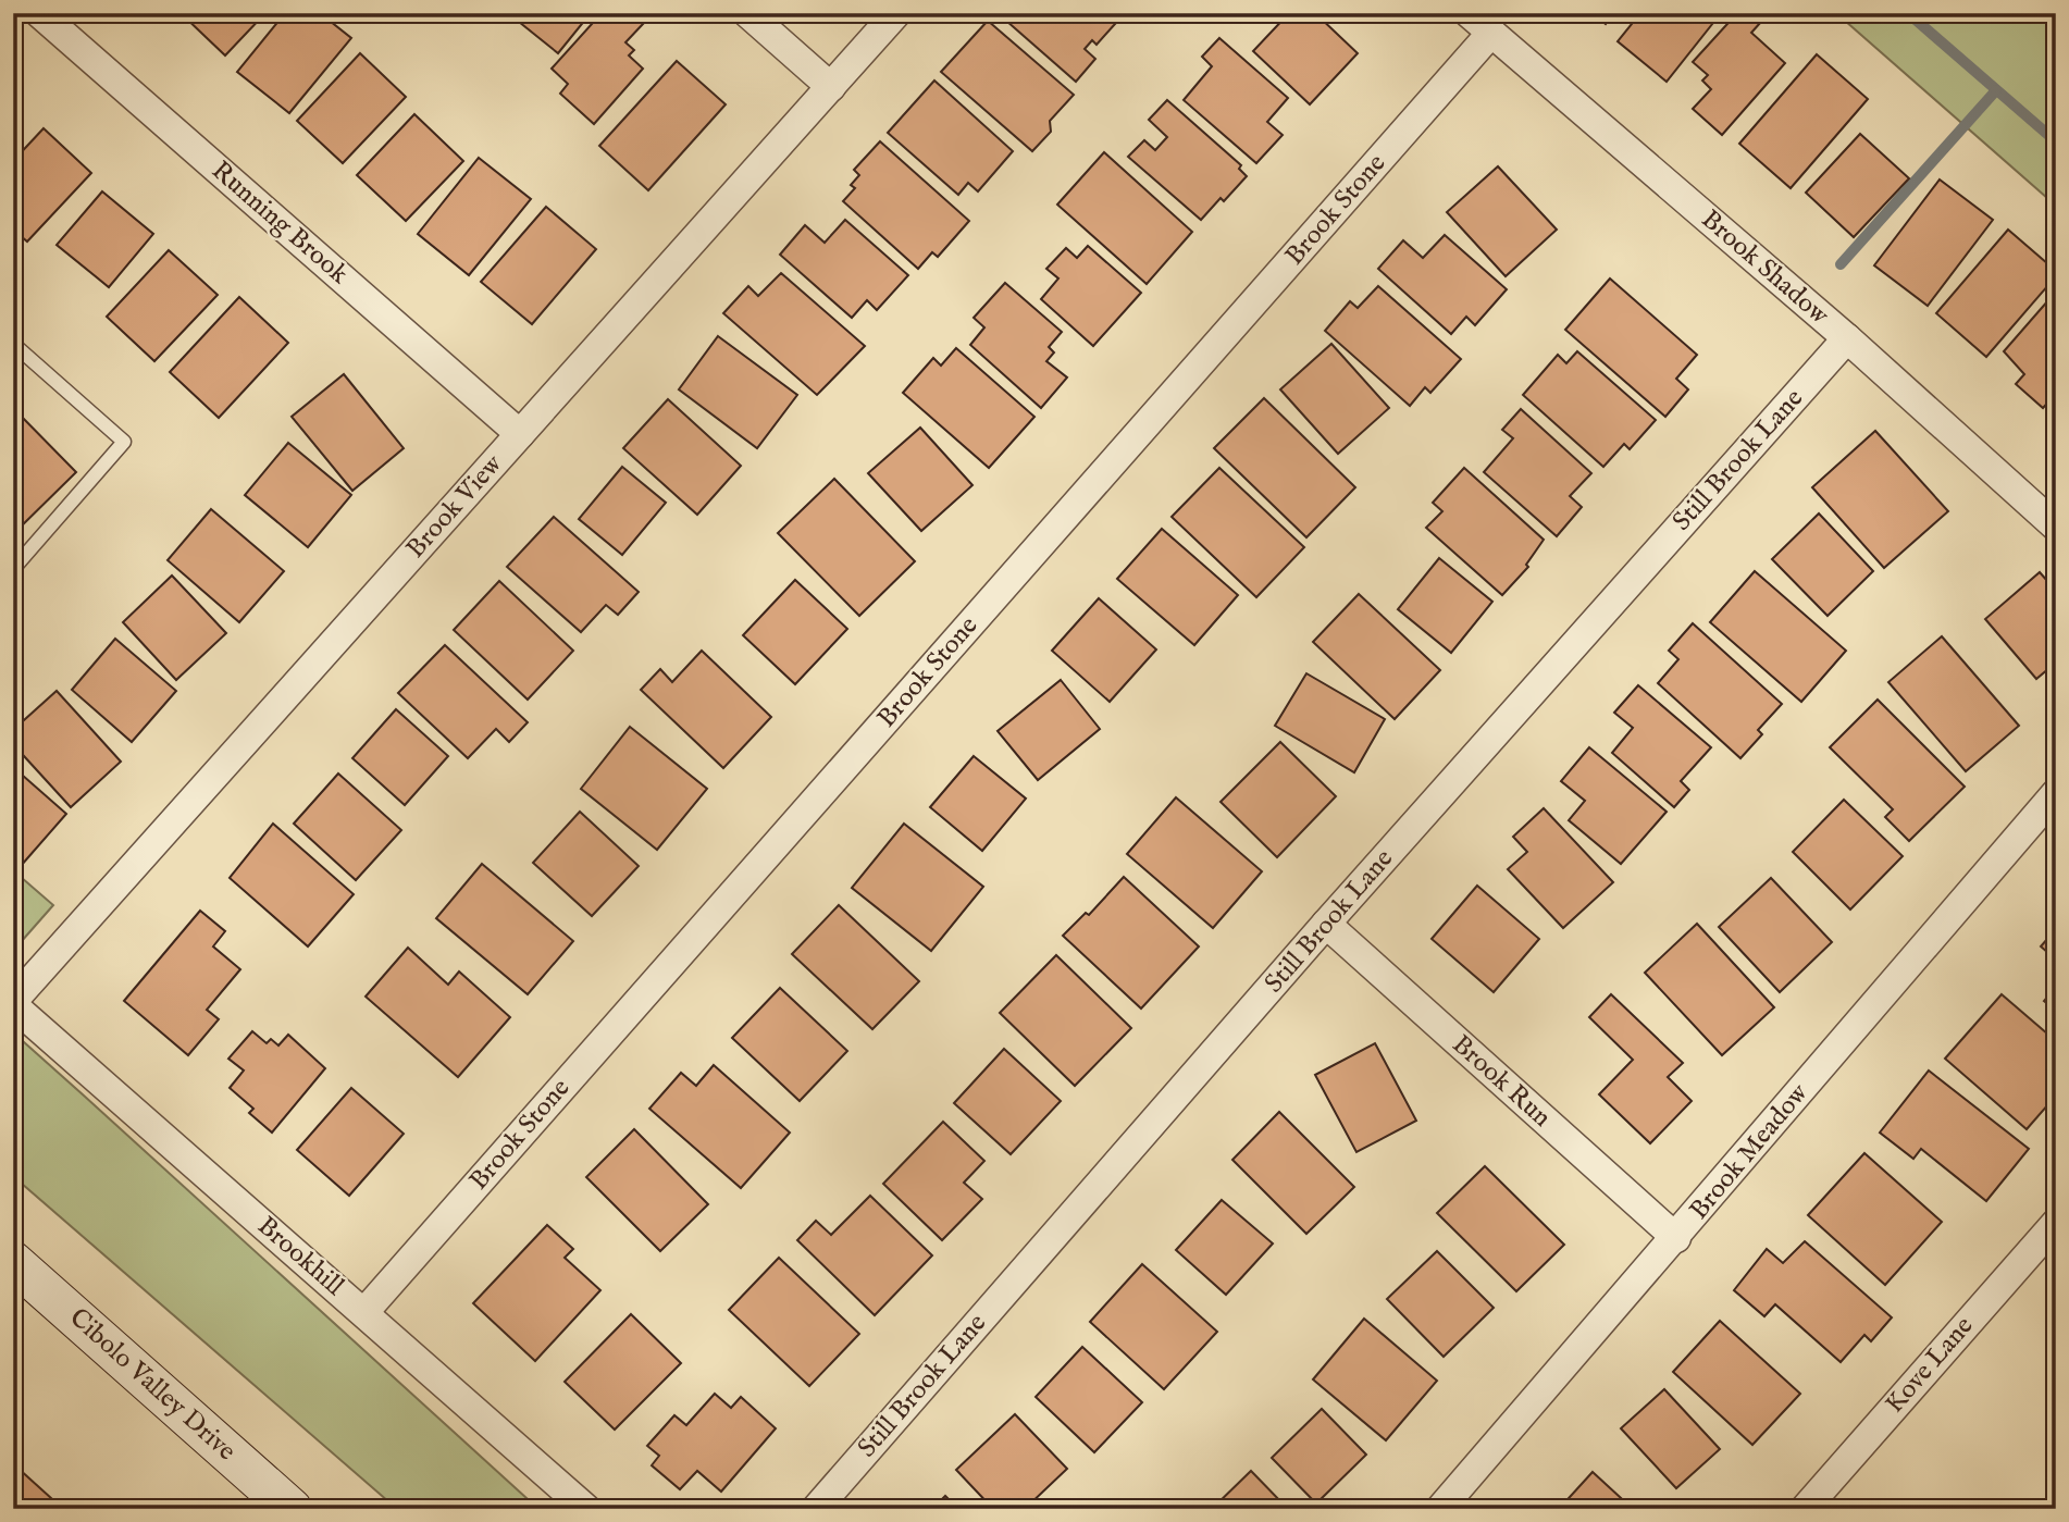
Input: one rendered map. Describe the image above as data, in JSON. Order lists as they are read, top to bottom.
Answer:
{
  "streets": {
    "main road": ["Cibolo Valley Drive"],
    "street": [
      "Brook Stone",
      "Running Brook",
      "Brook Shadow",
      "Still Brook Lane",
      "Brook View",
      "Brook Run",
      "Brook Meadow",
      "Brookhill",
      "Kove Lane"
    ]
  },
  "crossings": [
    ["Brook Stone", "Brook Shadow"],
    ["Brook Stone", "Brookhill"],
    ["Running Brook", "Brook View"],
    ["Brook Shadow", "Still Brook Lane"],
    ["Still Brook Lane", "Brook Run"],
    ["Brook View", "Brookhill"],
    ["Brook Run", "Brook Meadow"]
  ]
}
